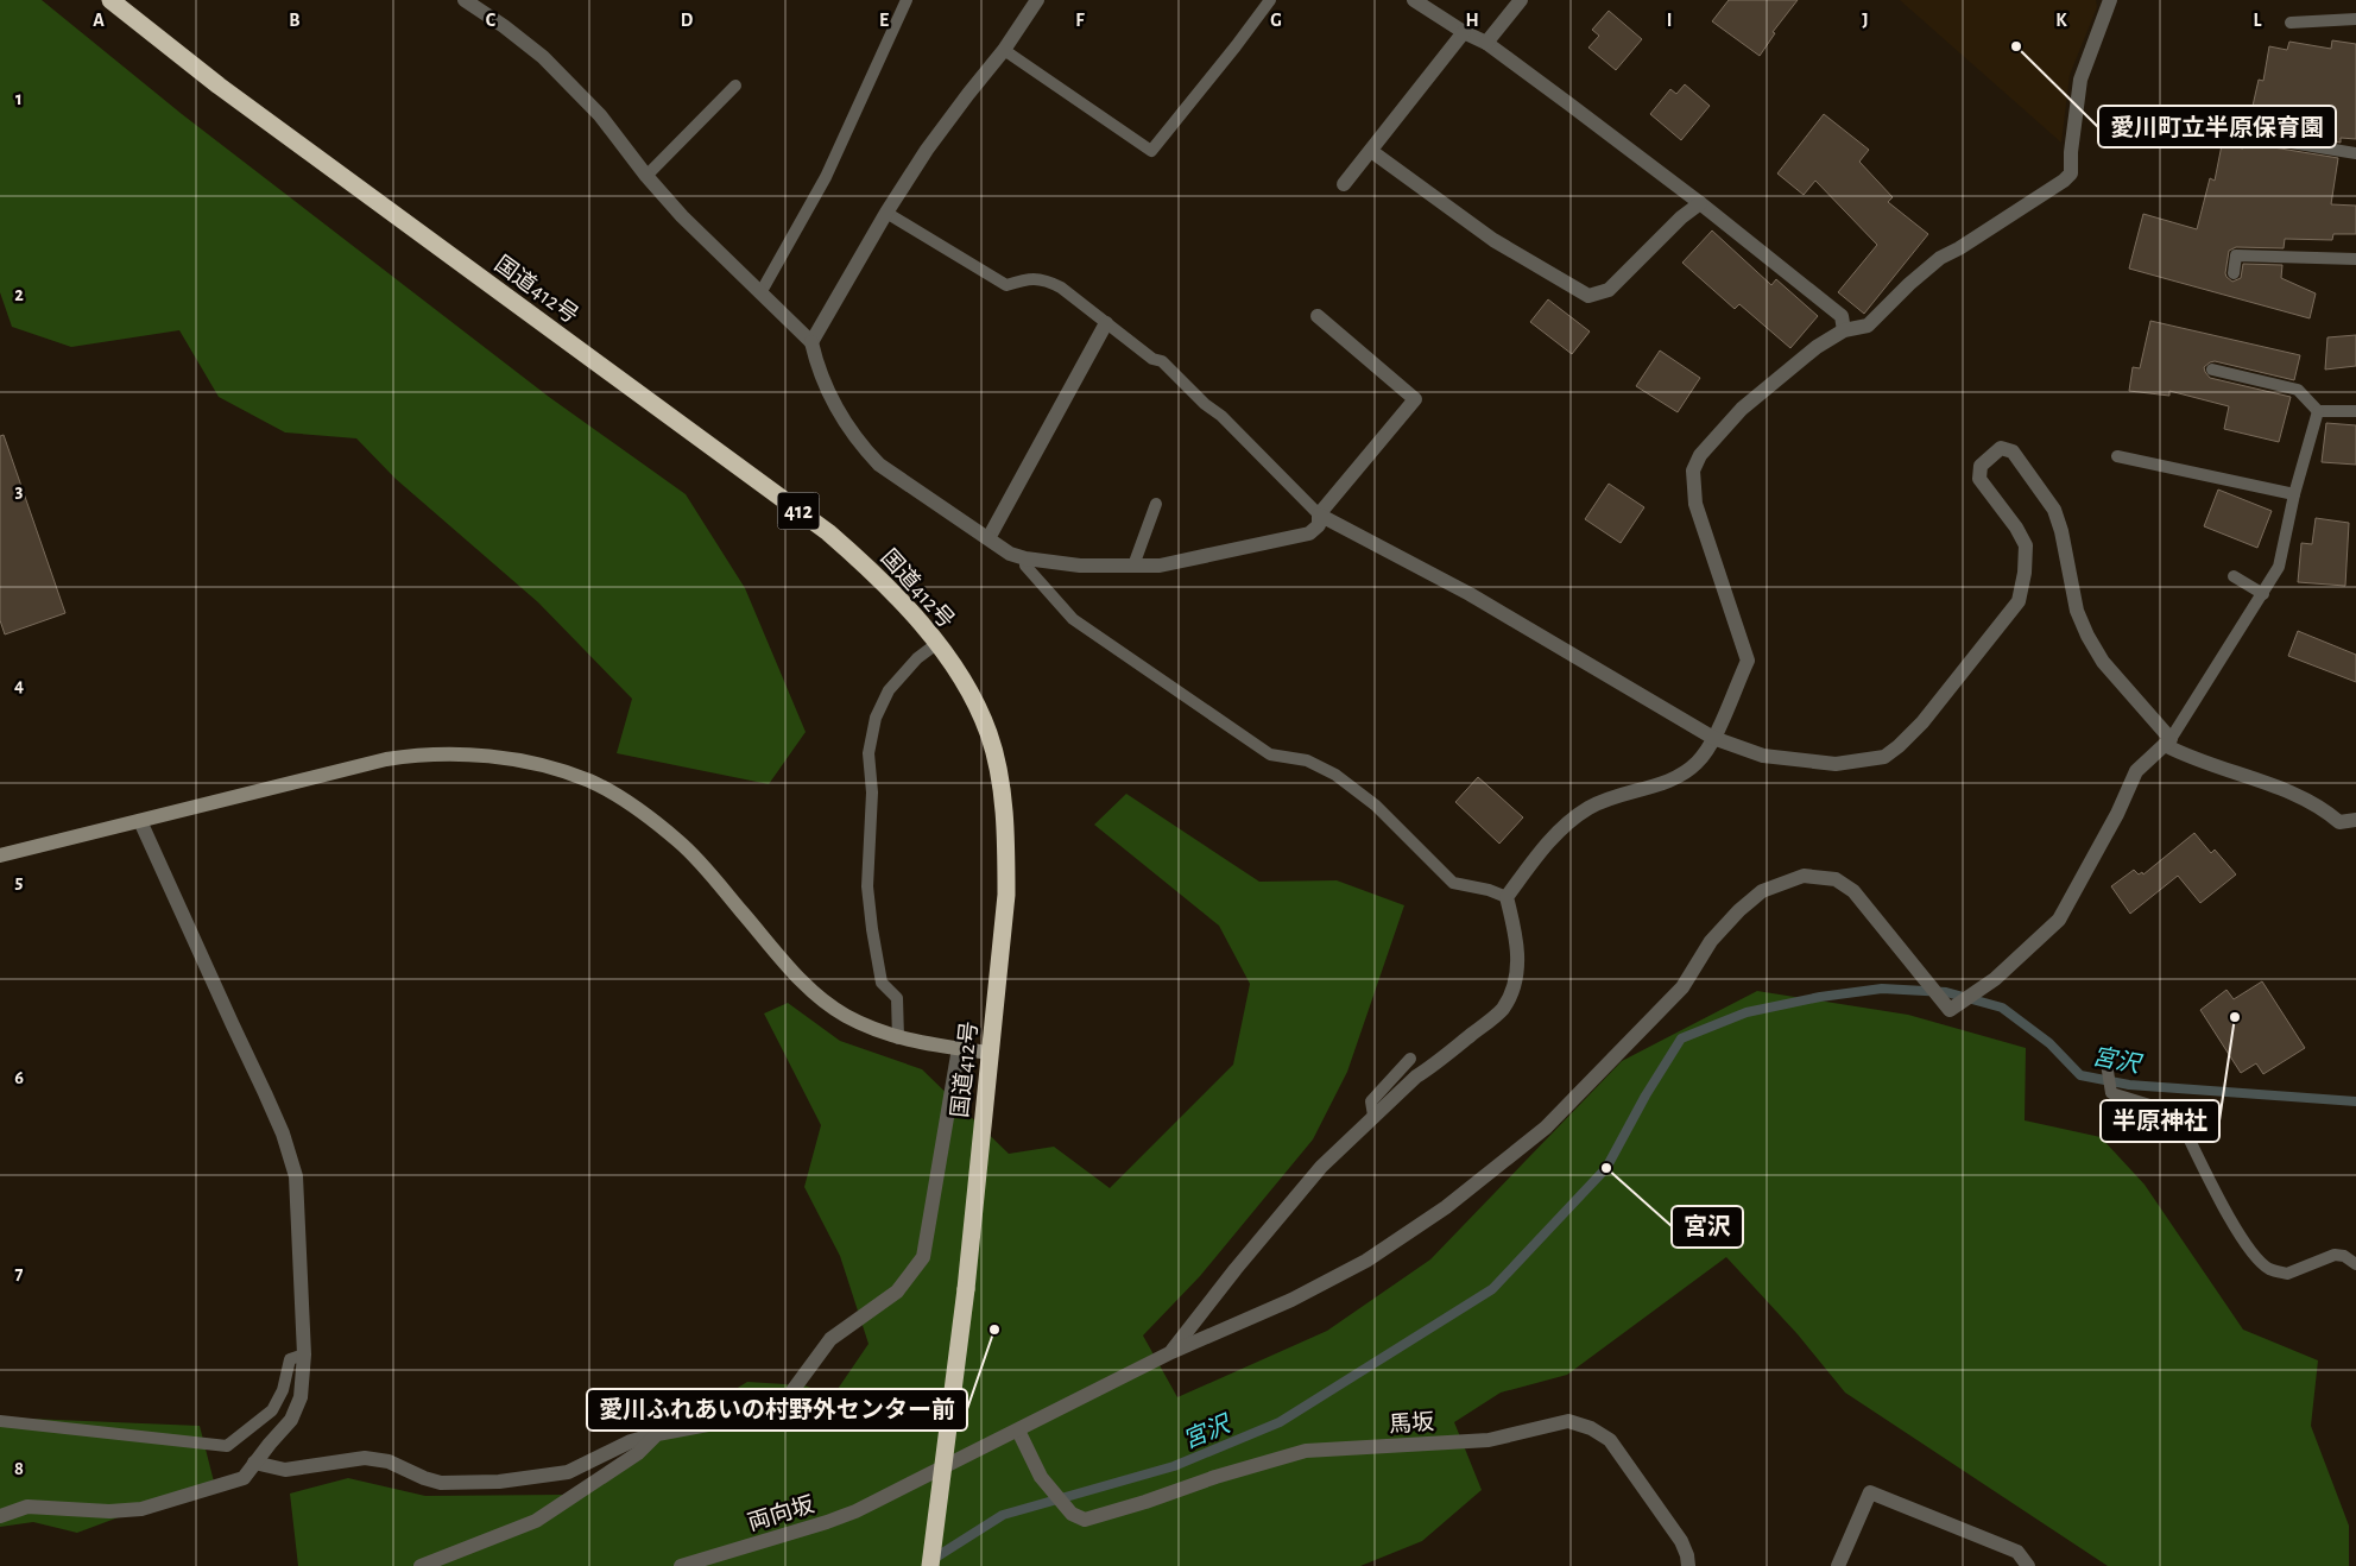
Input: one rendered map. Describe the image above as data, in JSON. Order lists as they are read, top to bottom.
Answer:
{
  "streets": {
    "highway": ["国道412号", "412"],
    "street": ["馬坂", "両向坂"]
  },
  "crossings": [
    ["馬坂", "両向坂"]
  ],
  "water": ["宮沢"],
  "places": [
    "愛川町立半原保育園",
    "半原神社",
    "宮沢",
    "愛川ふれあいの村野外センター前"
  ],
  "grid": {
    "columns": [
      "A",
      "B",
      "C",
      "D",
      "E",
      "F",
      "G",
      "H",
      "I",
      "J",
      "K",
      "L"
    ],
    "rows": [
      "1",
      "2",
      "3",
      "4",
      "5",
      "6",
      "7",
      "8"
    ]
  }
}
